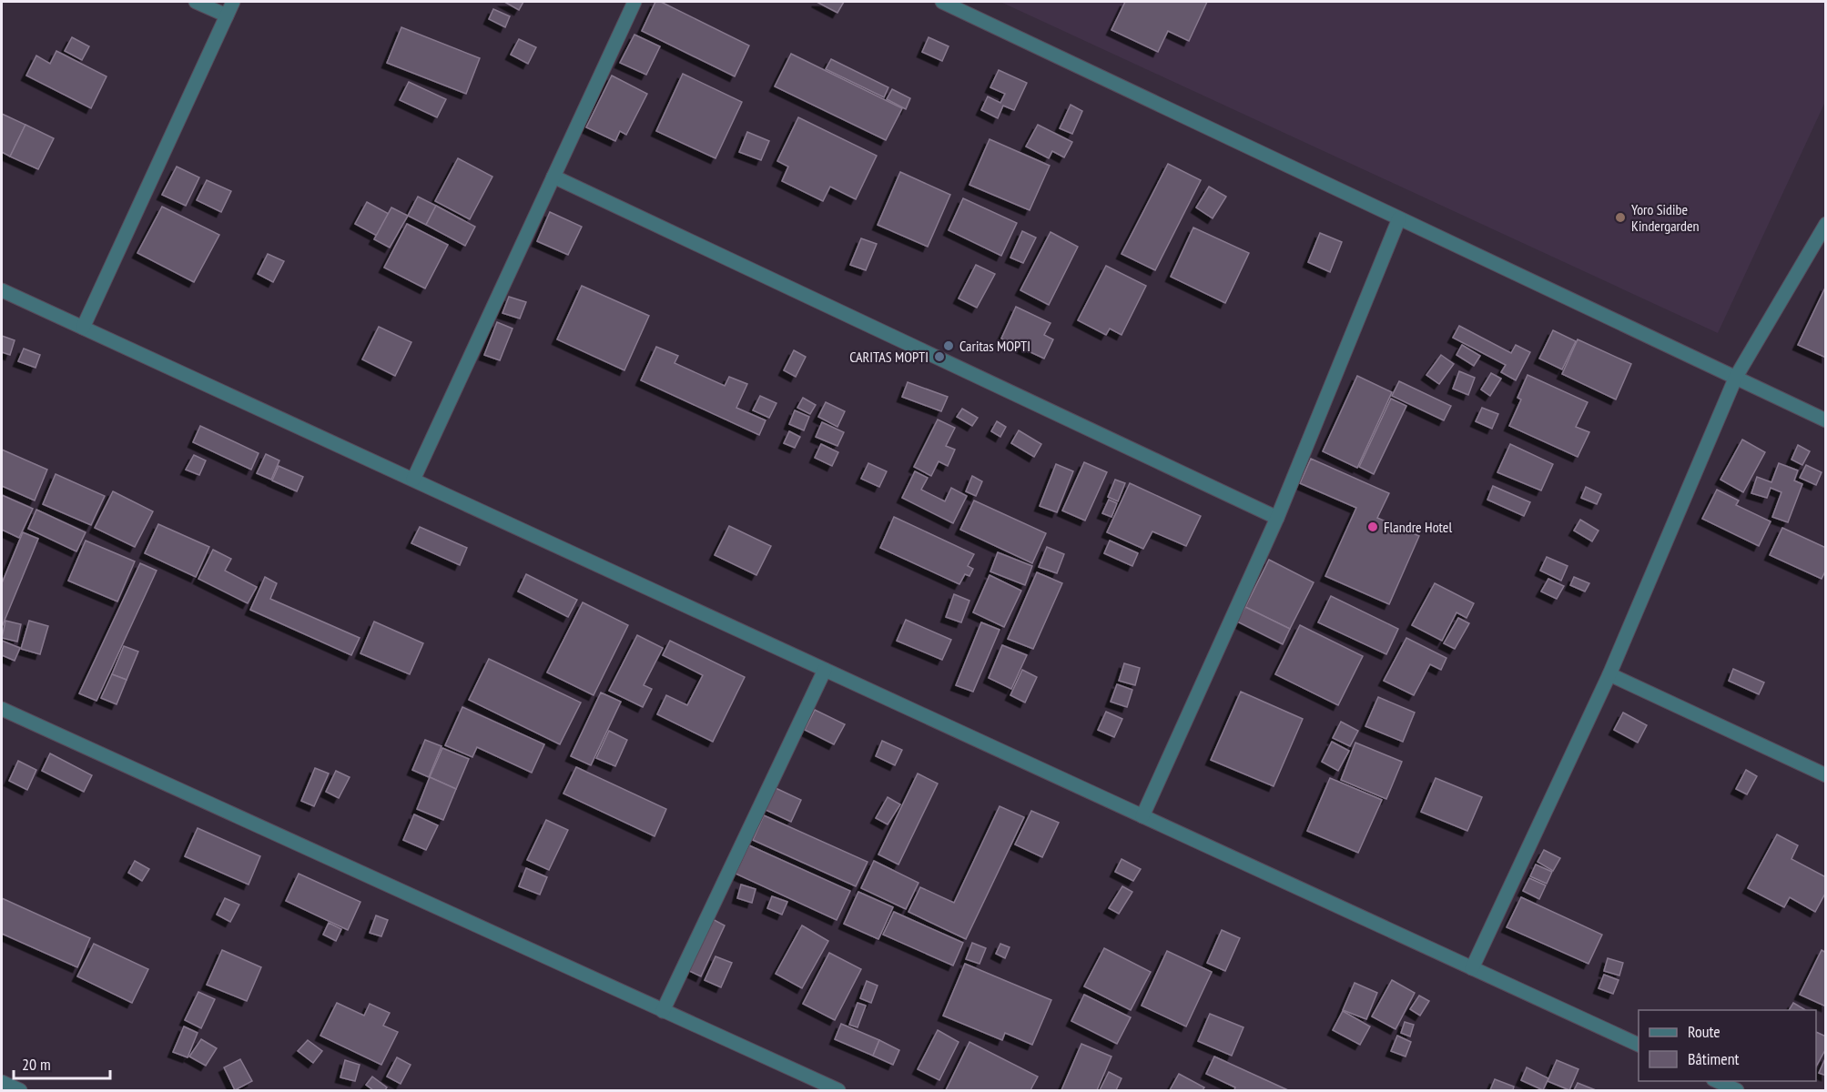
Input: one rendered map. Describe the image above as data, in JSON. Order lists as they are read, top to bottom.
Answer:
{
  "places": [
    "Yoro Sidibe Kindergarden",
    "Caritas MOPTI",
    "CARITAS MOPTI",
    "Flandre Hotel"
  ],
  "legend": ["Route", "Bâtiment"],
  "scale_bar": "20 m"
}
